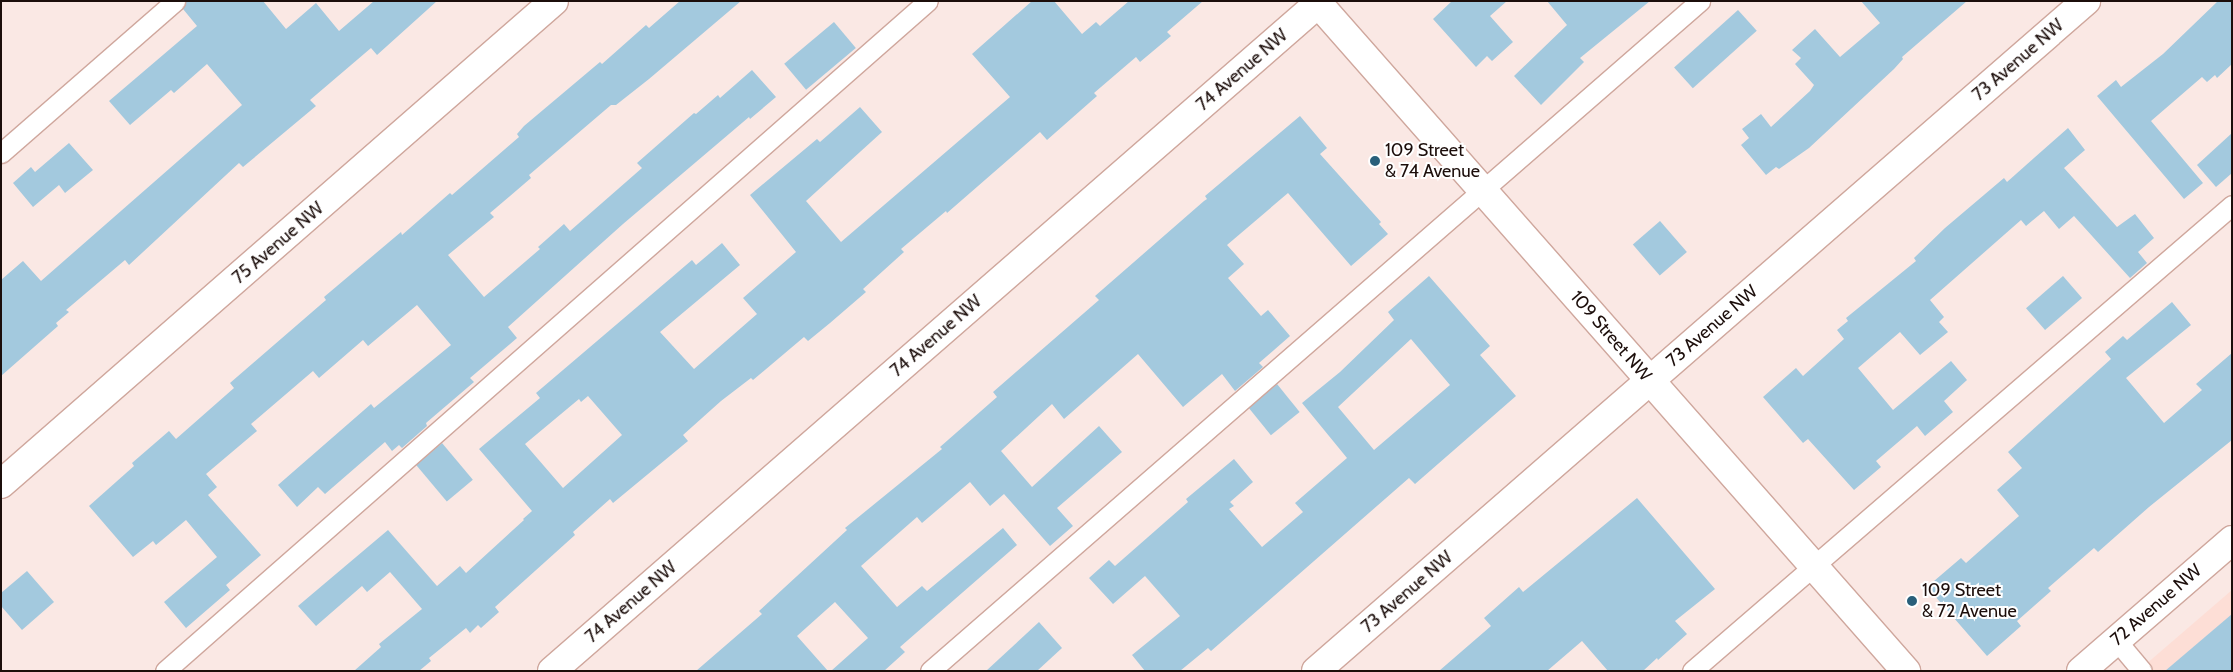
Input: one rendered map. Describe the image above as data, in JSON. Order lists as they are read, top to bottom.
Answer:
{
  "streets": {
    "street": [
      "73 Avenue NW",
      "74 Avenue NW",
      "75 Avenue NW",
      "109 Street NW",
      "72 Avenue NW"
    ]
  },
  "crossings": [
    ["73 Avenue NW", "109 Street NW"],
    ["74 Avenue NW", "109 Street NW"]
  ],
  "places": ["109 Street & 74 Avenue", "109 Street & 72 Avenue"]
}
